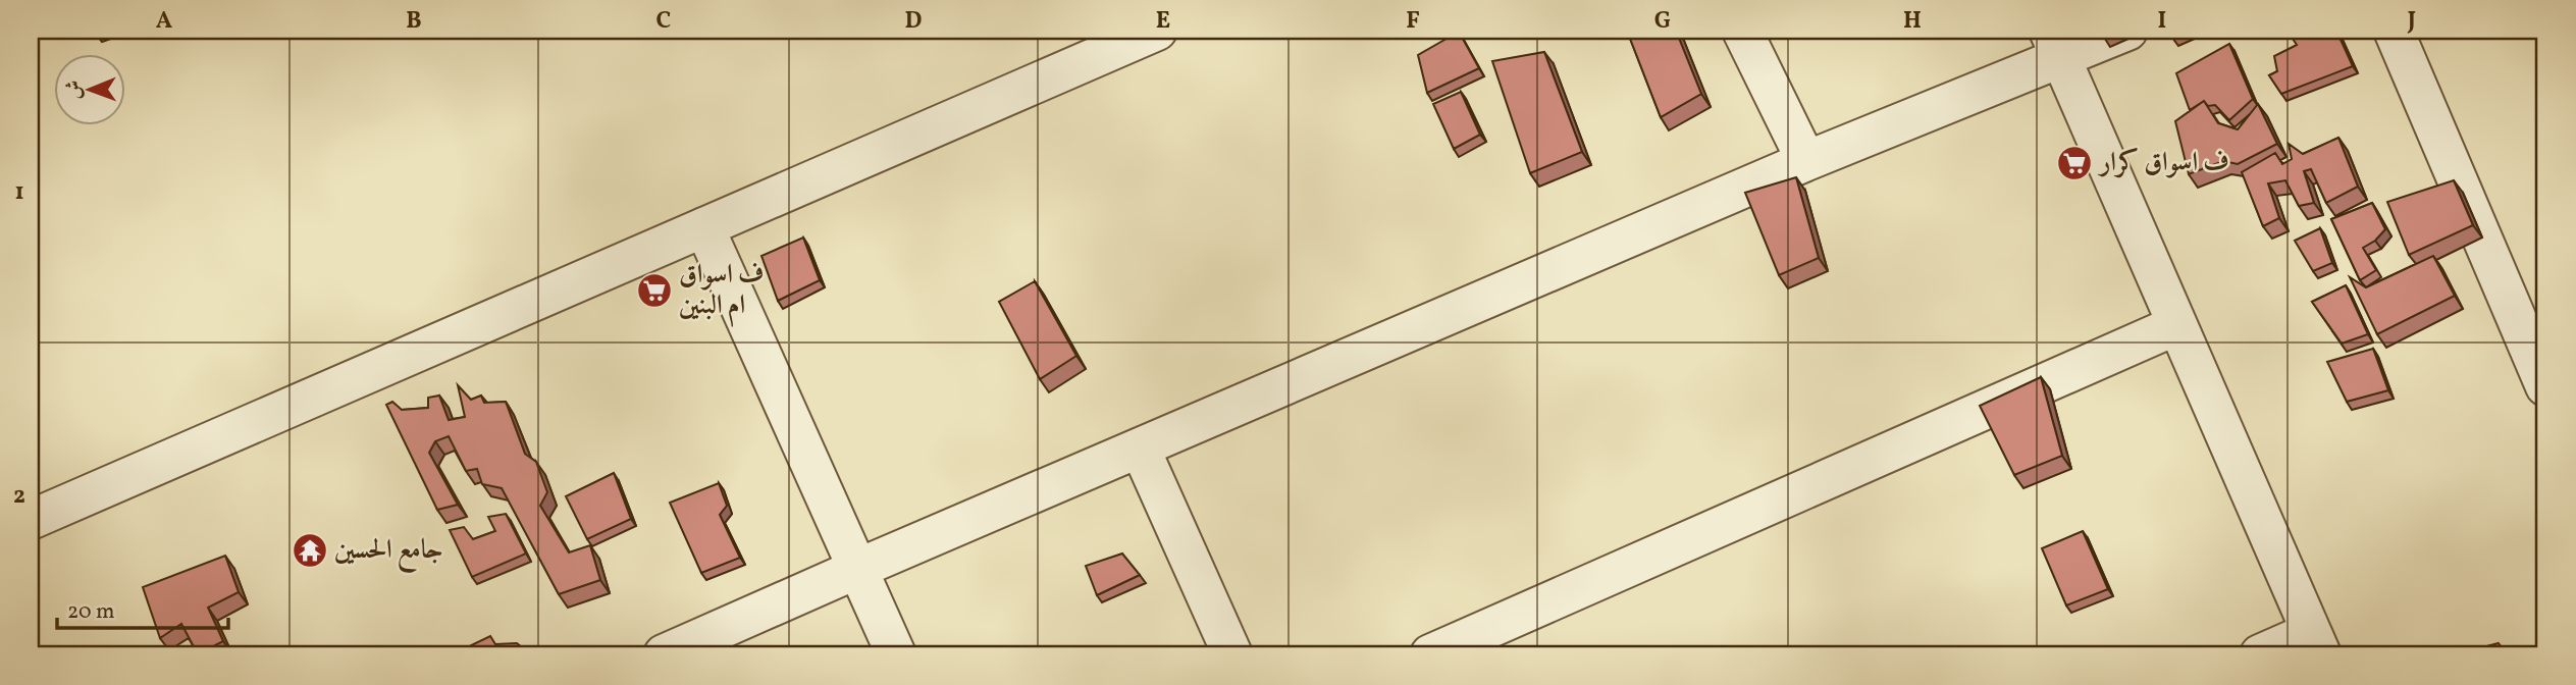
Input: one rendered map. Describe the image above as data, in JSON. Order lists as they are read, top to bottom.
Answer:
{
  "places": {
    "supermarket": ["ف اسواق كرار", "ف اسواق ام البنين"],
    "temple": ["جامع الحسين"]
  },
  "scale_bar": "20 m",
  "north": "left",
  "grid": {
    "columns": [
      "A",
      "B",
      "C",
      "D",
      "E",
      "F",
      "G",
      "H",
      "I",
      "J"
    ],
    "rows": ["1", "2"]
  }
}
